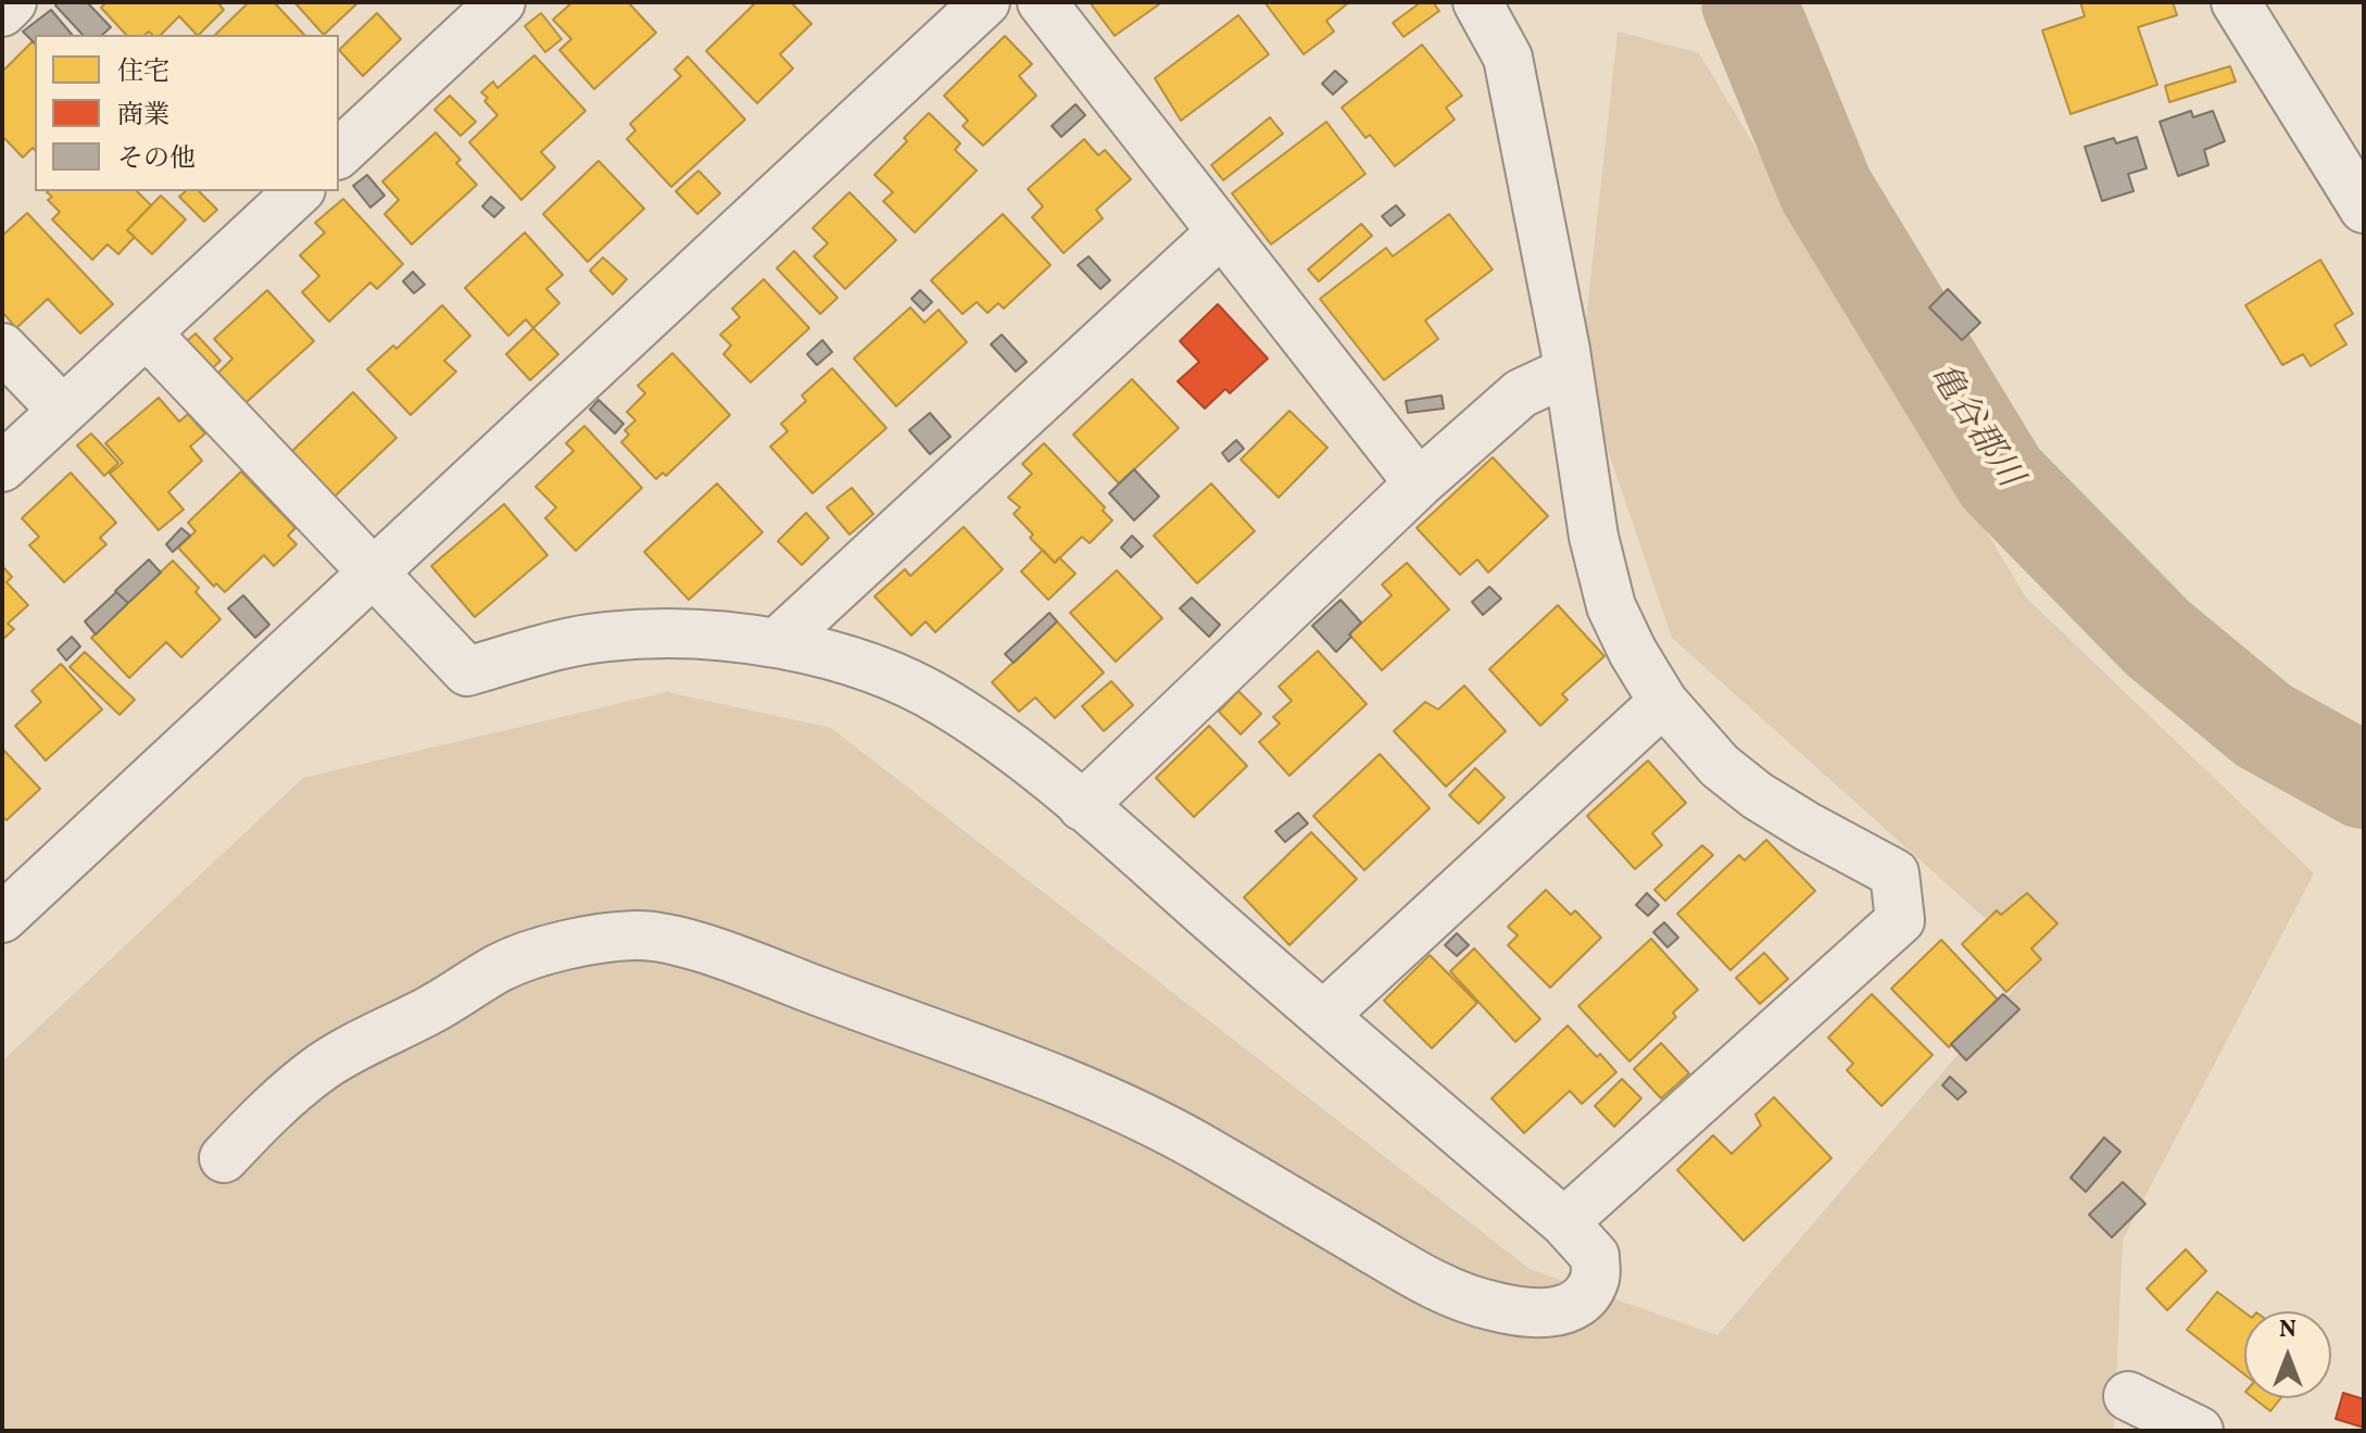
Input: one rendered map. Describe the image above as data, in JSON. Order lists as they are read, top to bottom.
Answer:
{
  "water": ["亀谷郡川"],
  "legend": ["住宅", "商業", "その他"],
  "north": "top"
}
